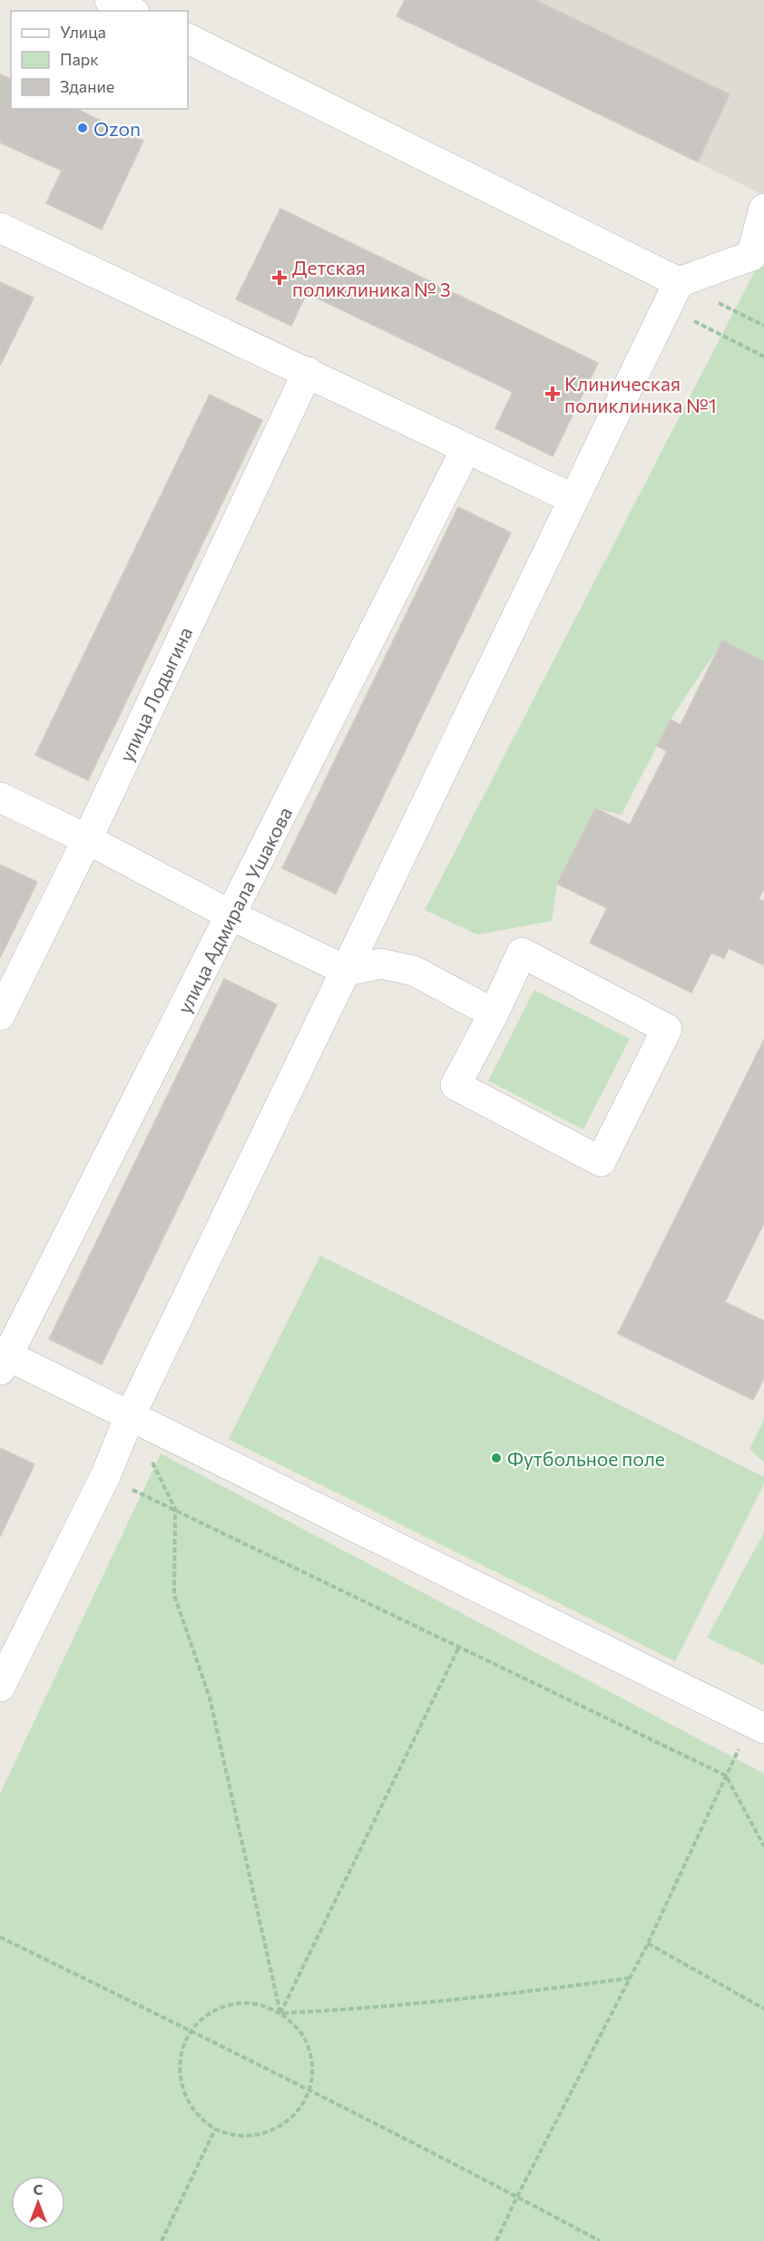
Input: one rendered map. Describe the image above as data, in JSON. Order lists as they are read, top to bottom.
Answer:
{
  "streets": {
    "street": ["улица Лодыгина", "улица Адмирала Ушакова"]
  },
  "places": {
    "other": ["Ozon", "Футбольное поле"],
    "health": ["Детская поликлиника № 3", "Клиническая поликлиника №1"]
  },
  "legend": ["Улица", "Парк", "Здание"],
  "north": "top"
}
